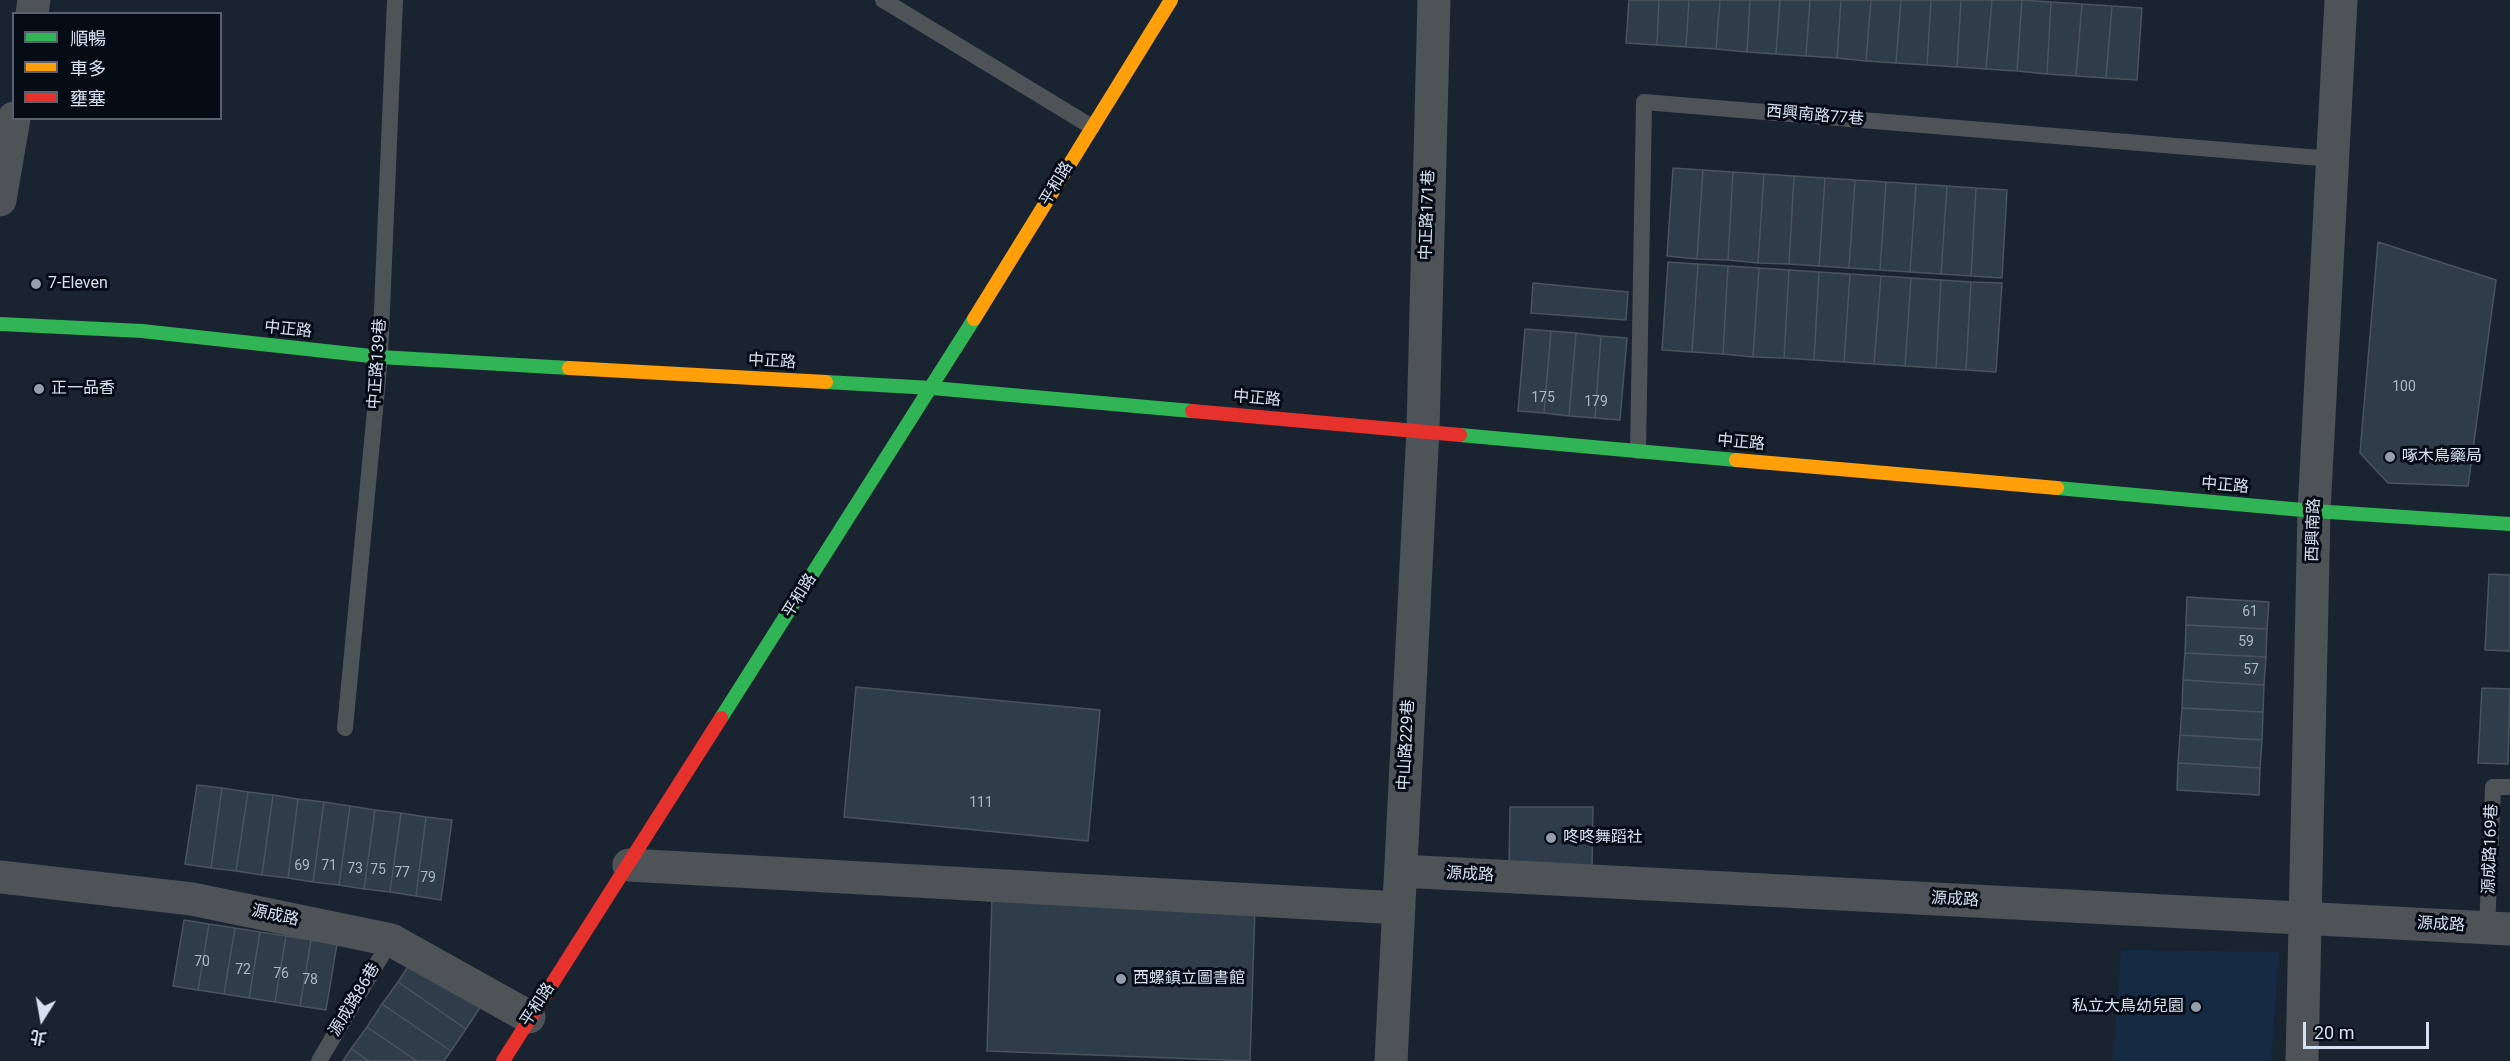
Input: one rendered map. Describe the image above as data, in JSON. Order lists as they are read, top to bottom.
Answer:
{
  "streets": {
    "street": [
      "平和路",
      "中正路171巷",
      "中正路",
      "西興南路",
      "中山路229巷",
      "源成路"
    ],
    "lane": [
      "西興南路77巷",
      "中正路139巷",
      "源成路169巷",
      "源成路86巷"
    ]
  },
  "crossings": [
    ["西興南路77巷", "中正路"],
    ["西興南路77巷", "西興南路"],
    ["平和路", "中正路"],
    ["平和路", "源成路"],
    ["中正路171巷", "中正路"],
    ["中正路171巷", "中山路229巷"],
    ["中正路", "中正路139巷"],
    ["中正路", "西興南路"],
    ["中正路", "中山路229巷"],
    ["西興南路", "源成路"],
    ["中山路229巷", "源成路"],
    ["源成路169巷", "源成路"],
    ["源成路", "源成路86巷"]
  ],
  "places": [
    "7-Eleven",
    "正一品香",
    "啄木鳥藥局",
    "咚咚舞蹈社",
    "西螺鎮立圖書館",
    "私立大鳥幼兒園"
  ],
  "house_numbers": [
    "100",
    "175",
    "179",
    "61",
    "59",
    "57",
    "111",
    "69",
    "71",
    "73",
    "75",
    "77",
    "79",
    "70",
    "72",
    "76",
    "78"
  ],
  "legend": ["順暢", "車多", "壅塞"],
  "scale_bar": "20 m",
  "north": "bottom"
}
